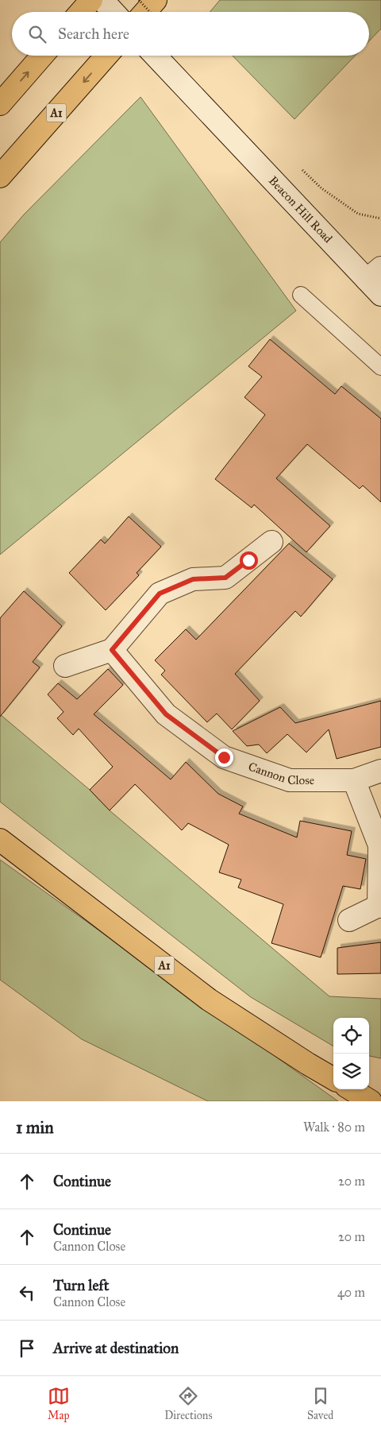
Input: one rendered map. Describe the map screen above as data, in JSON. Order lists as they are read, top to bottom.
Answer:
{
  "streets": {
    "highway": ["A1"],
    "street": ["Beacon Hill Road", "Cannon Close"]
  },
  "page": {
    "search": "Search here",
    "heading": ["1 min", "Walk · 80 m"],
    "list": [
      ["Continue", "20 m"],
      ["Continue", "Cannon Close", "20 m"],
      ["Turn left", "Cannon Close", "40 m"],
      "Arrive at destination"
    ],
    "nav": ["Map", "Directions", "Saved"]
  }
}
